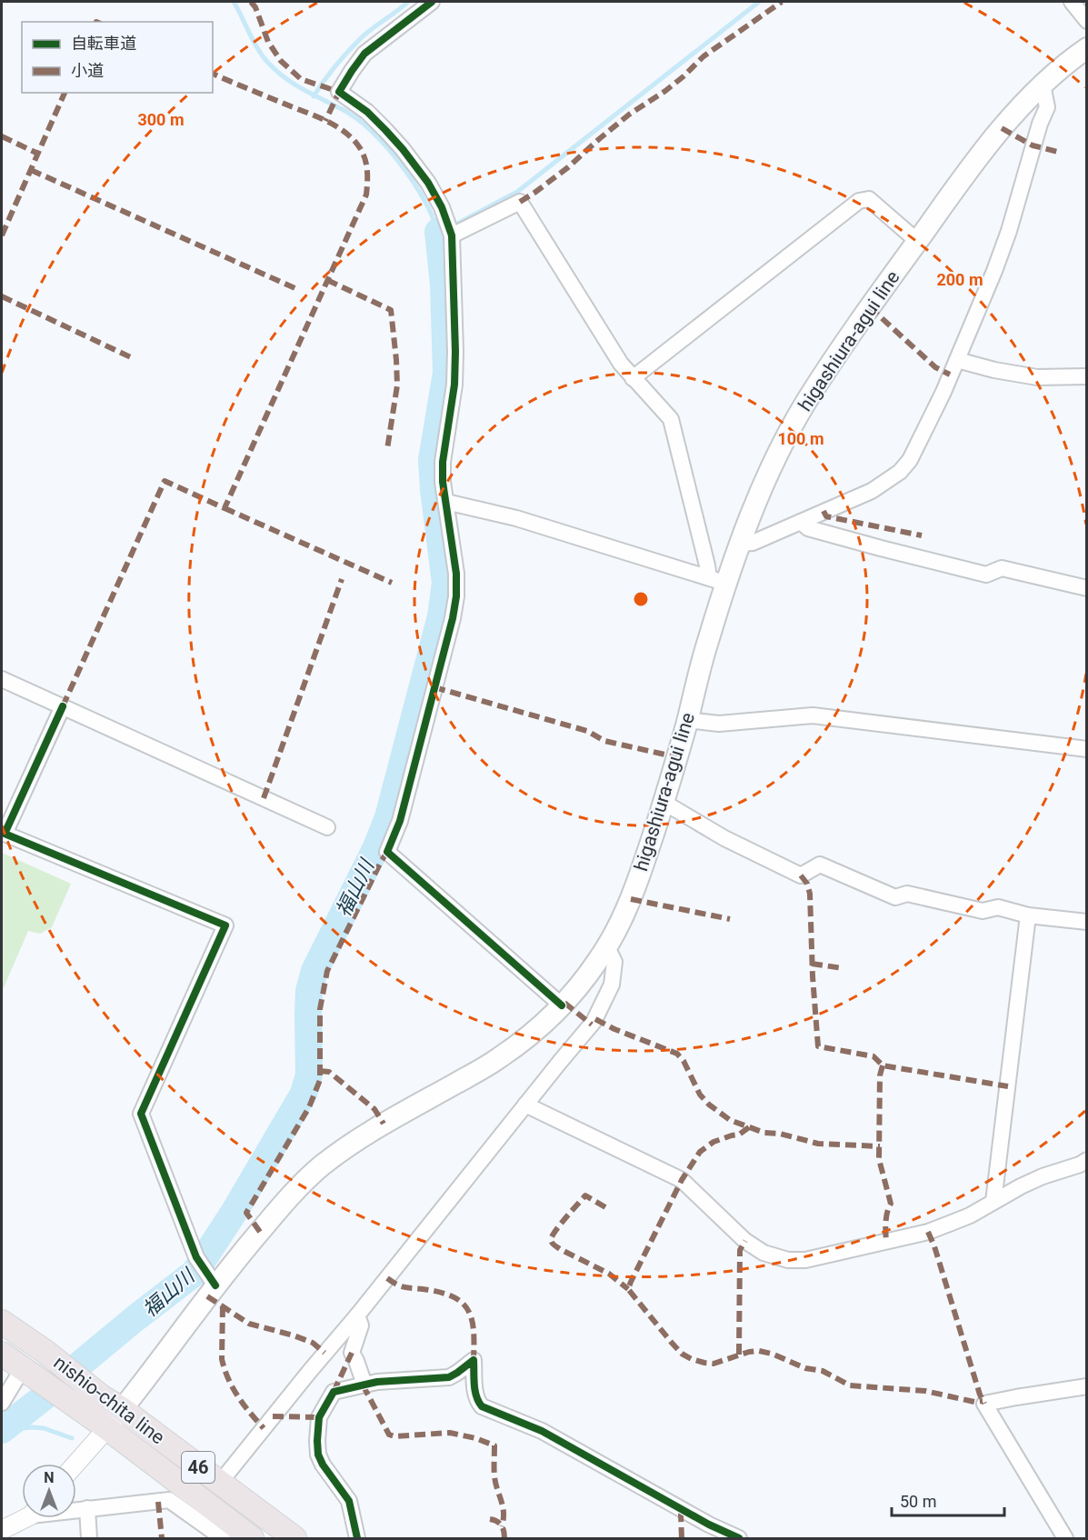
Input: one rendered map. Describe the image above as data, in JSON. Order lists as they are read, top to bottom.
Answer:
{
  "streets": {
    "main road": ["higashiura-agui line", "nishio-chita line", "46"]
  },
  "crossings": [
    ["higashiura-agui line", "nishio-chita line"]
  ],
  "water": ["福山川"],
  "legend": ["自転車道", "小道"],
  "scale_bar": "50 m",
  "north": "top",
  "rings": ["300 m", "200 m", "100 m"]
}
